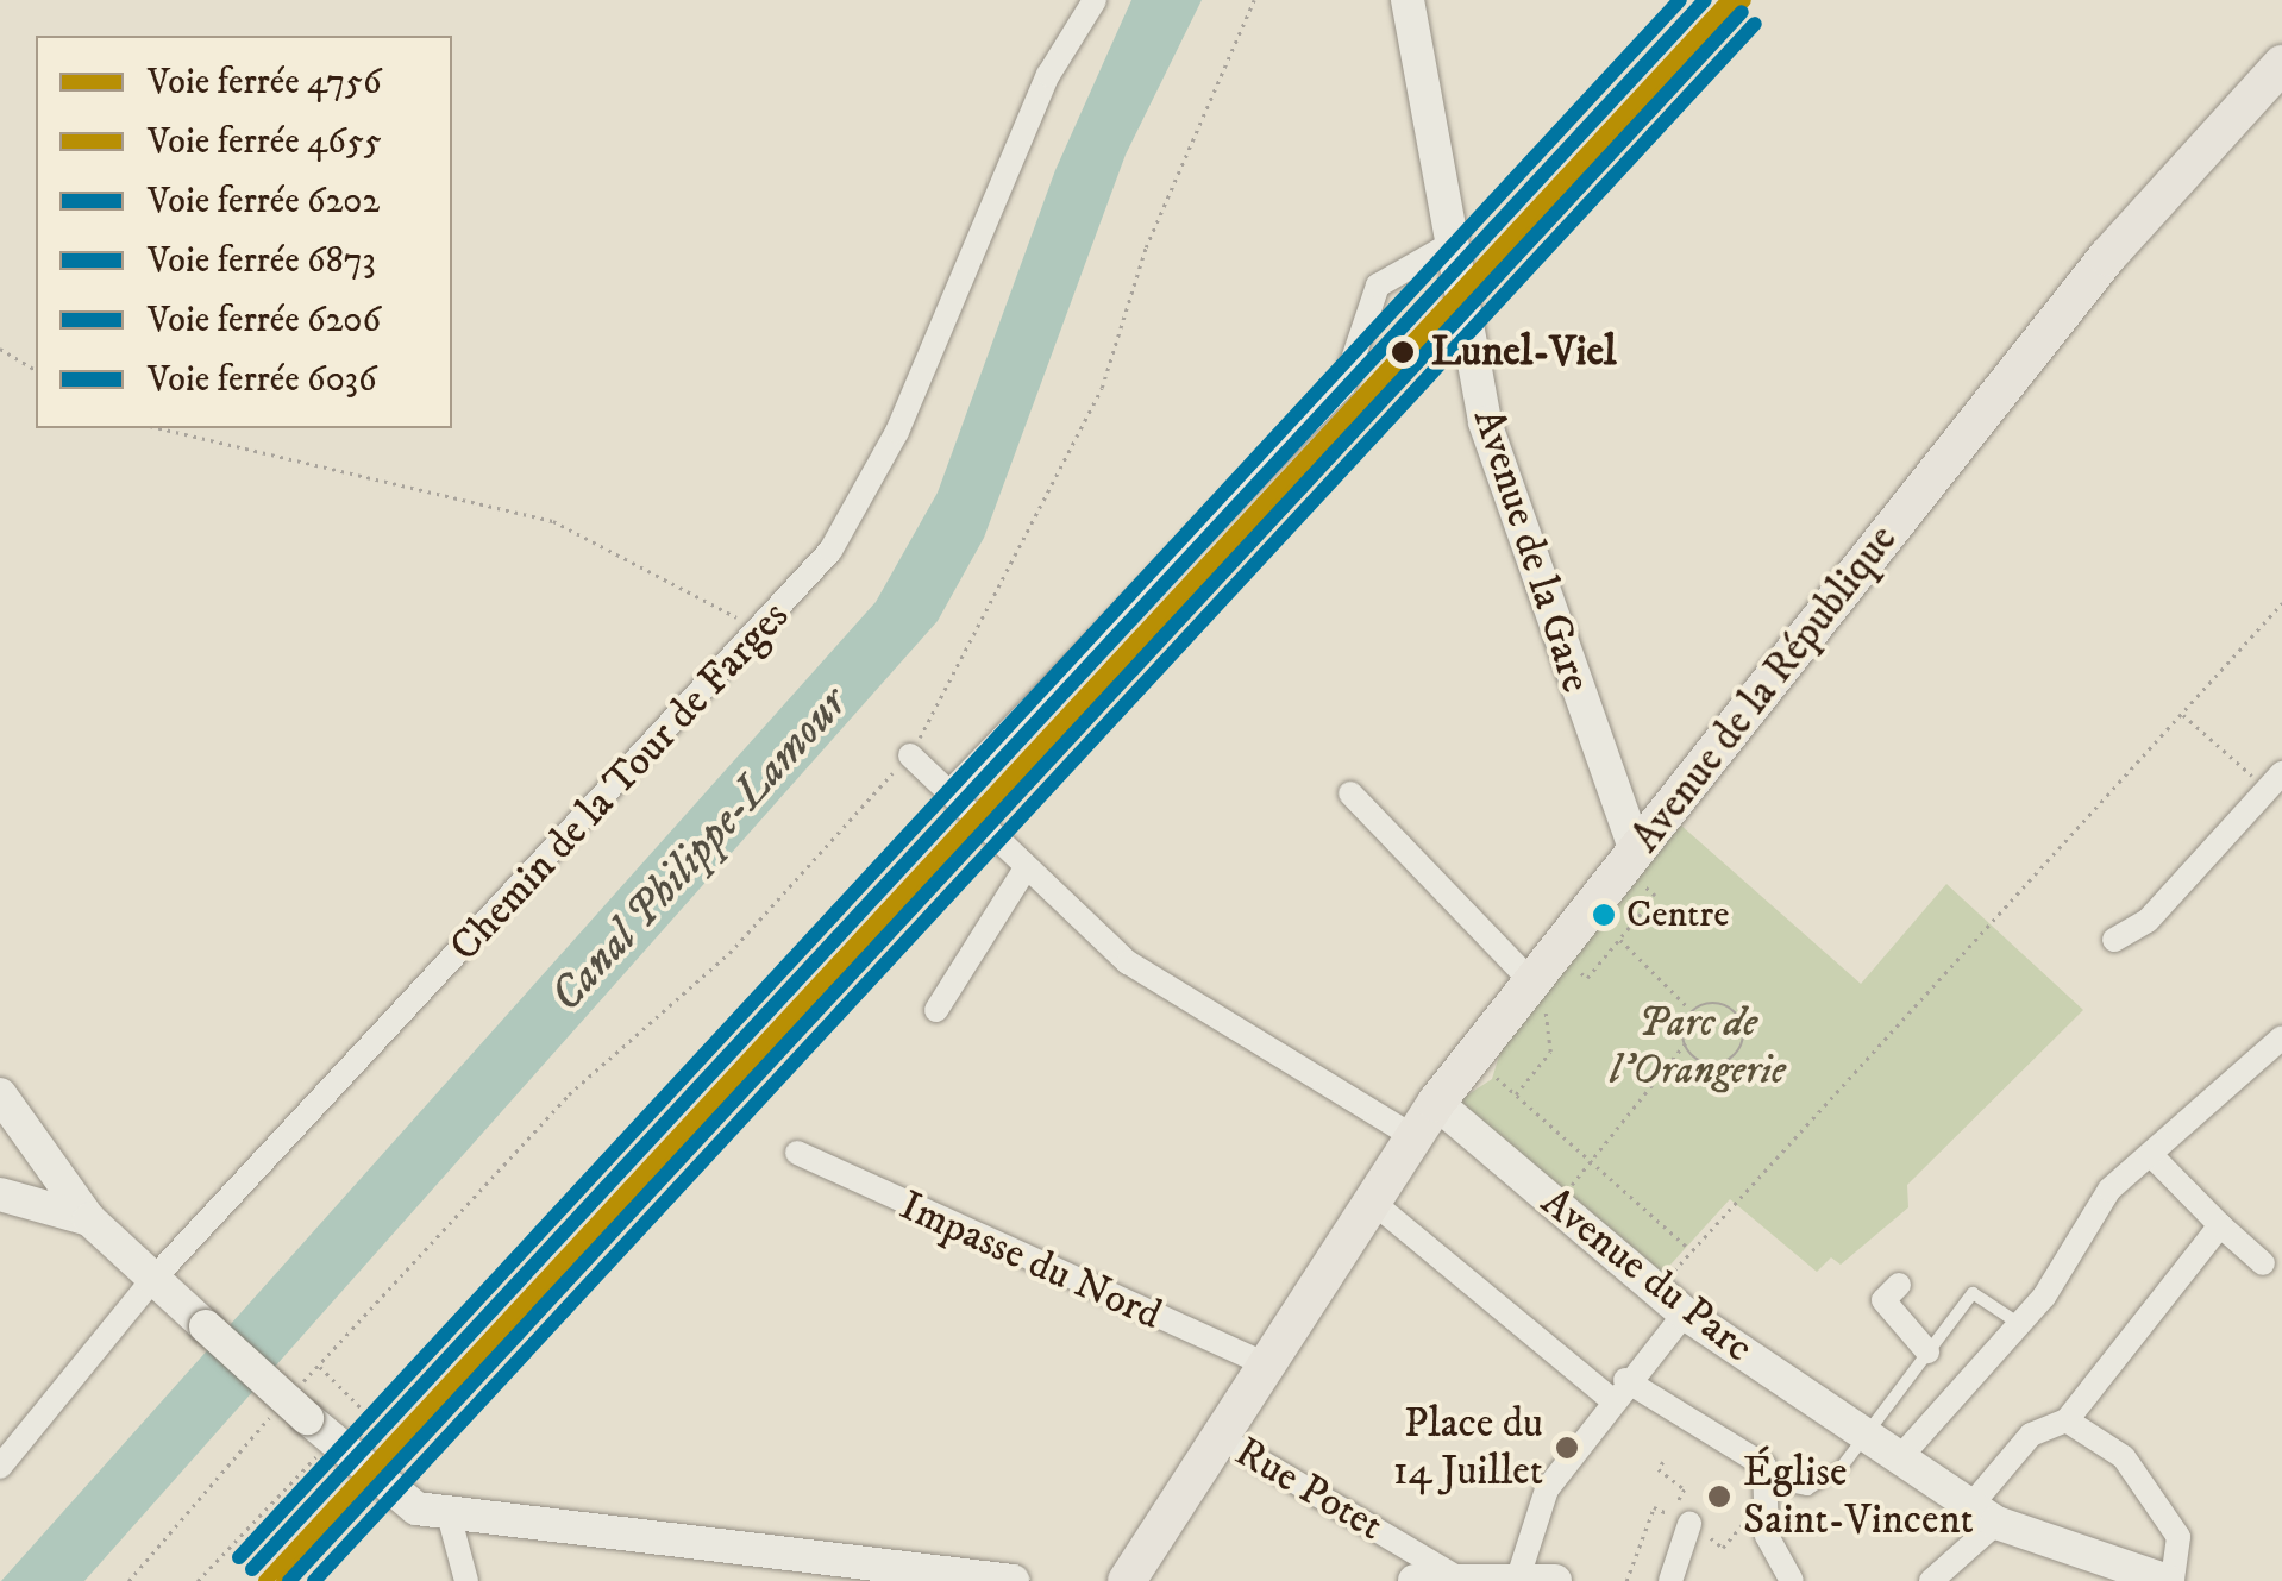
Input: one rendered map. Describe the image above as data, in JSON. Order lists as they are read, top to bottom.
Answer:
{
  "streets": {
    "main road": ["Avenue de la République"],
    "street": [
      "Avenue de la Gare",
      "Chemin de la Tour de Farges",
      "Impasse du Nord",
      "Avenue du Parc",
      "Rue Potet"
    ]
  },
  "crossings": [
    ["Avenue de la Gare", "Avenue de la République"],
    ["Avenue de la République", "Impasse du Nord"],
    ["Avenue de la République", "Avenue du Parc"],
    ["Avenue de la République", "Rue Potet"]
  ],
  "water": ["Canal Philippe-Lamour"],
  "parks": ["Parc de l'Orangerie"],
  "places": [
    "Lunel-Viel",
    "Centre",
    "Place du 14 Juillet",
    "Église Saint-Vincent"
  ],
  "lines": [
    "rail line 4756",
    "rail line 4655",
    "rail line 6873",
    "rail line 6036",
    "rail line 6202",
    "rail line 6206"
  ],
  "legend": [
    "Voie ferrée 4756",
    "Voie ferrée 4655",
    "Voie ferrée 6202",
    "Voie ferrée 6873",
    "Voie ferrée 6206",
    "Voie ferrée 6036"
  ]
}
